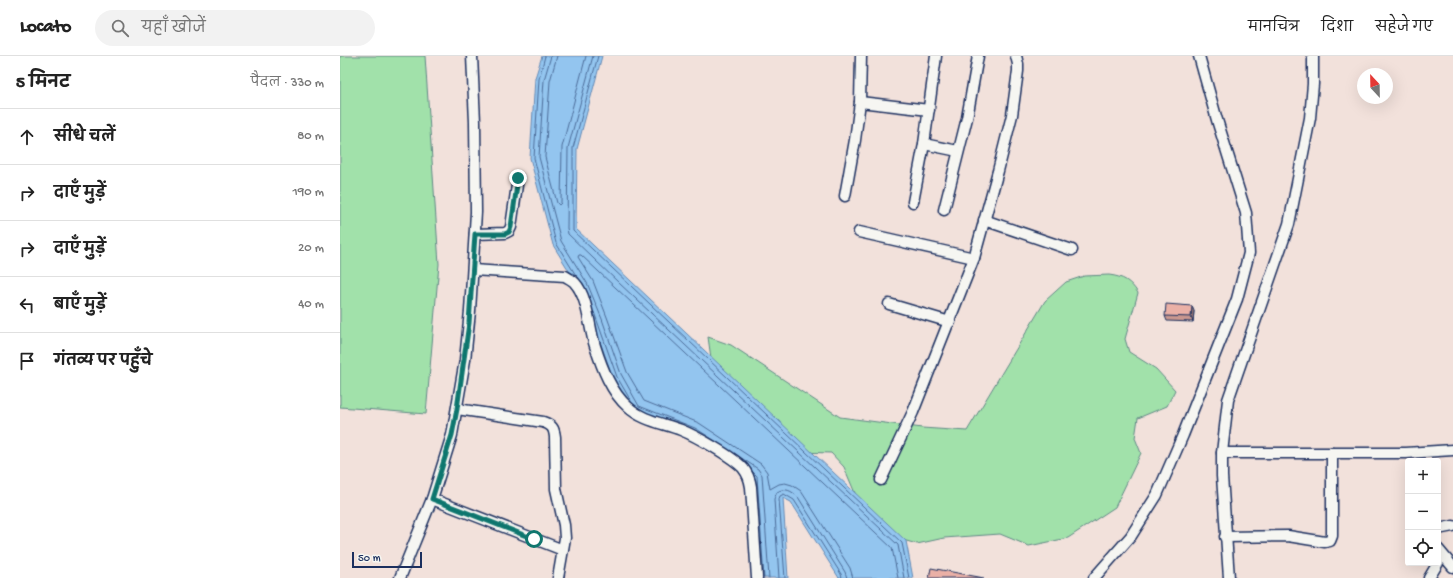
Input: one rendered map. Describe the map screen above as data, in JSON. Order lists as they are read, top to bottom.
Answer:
{
  "scale_bar": "50 m",
  "north": "top",
  "page": {
    "header": "Locato",
    "search": "यहाँ खोजें",
    "nav": ["मानचित्र", "दिशा", "सहेजे गए"],
    "heading": ["5 मिनट", "पैदल · 330 m"],
    "list": [
      ["सीधे चलें", "80 m"],
      ["दाएँ मुड़ें", "190 m"],
      ["दाएँ मुड़ें", "20 m"],
      ["बाएँ मुड़ें", "40 m"],
      "गंतव्य पर पहुँचे"
    ],
    "map_buttons": ["+", "−"],
    "scale": "50 m"
  }
}
